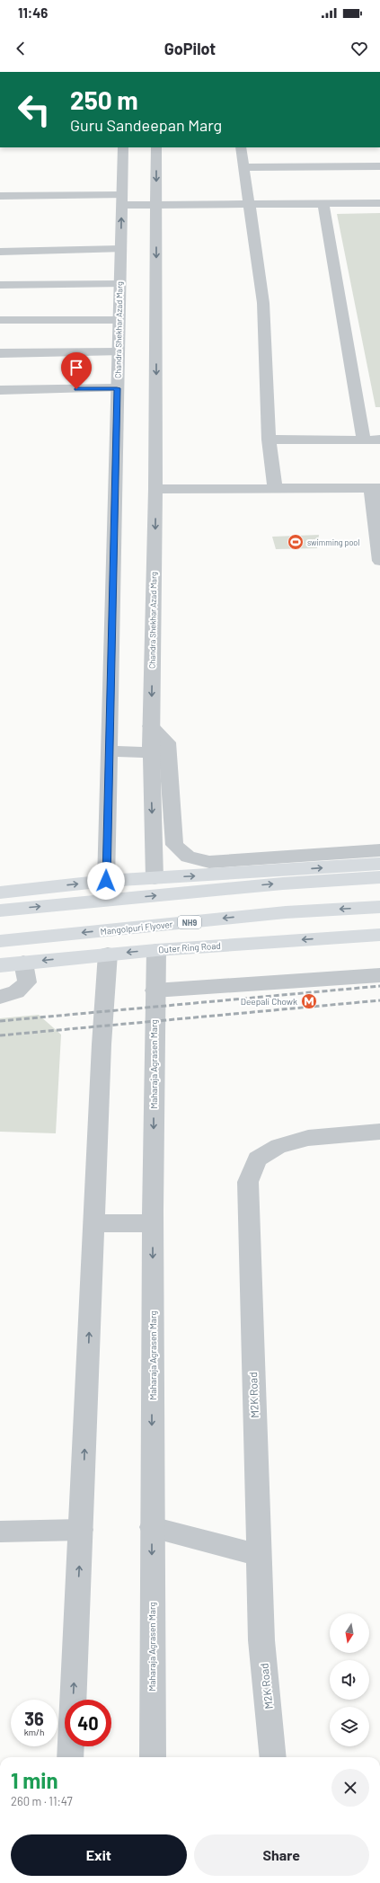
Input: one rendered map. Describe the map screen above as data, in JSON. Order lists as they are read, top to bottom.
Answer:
{
  "streets": {
    "main road": ["NH9", "Mangolpuri Flyover", "Outer Ring Road"],
    "street": ["Chandra Shekhar Azad Marg", "Maharaja Agrasen Marg", "M2K Road"]
  },
  "crossings": [
    ["Outer Ring Road", "Maharaja Agrasen Marg"]
  ],
  "places": {
    "sports": ["swimming pool"],
    "metro station": ["Deepali Chowk"]
  },
  "north": "bottom",
  "page": {
    "status": "11:46",
    "header": "GoPilot",
    "turn": ["250 m", "Guru Sandeepan Marg"],
    "speed": "36 km/h",
    "limit": "40",
    "heading": ["1 min", "260 m · 11:47"],
    "buttons": ["Exit", "Share"]
  }
}
